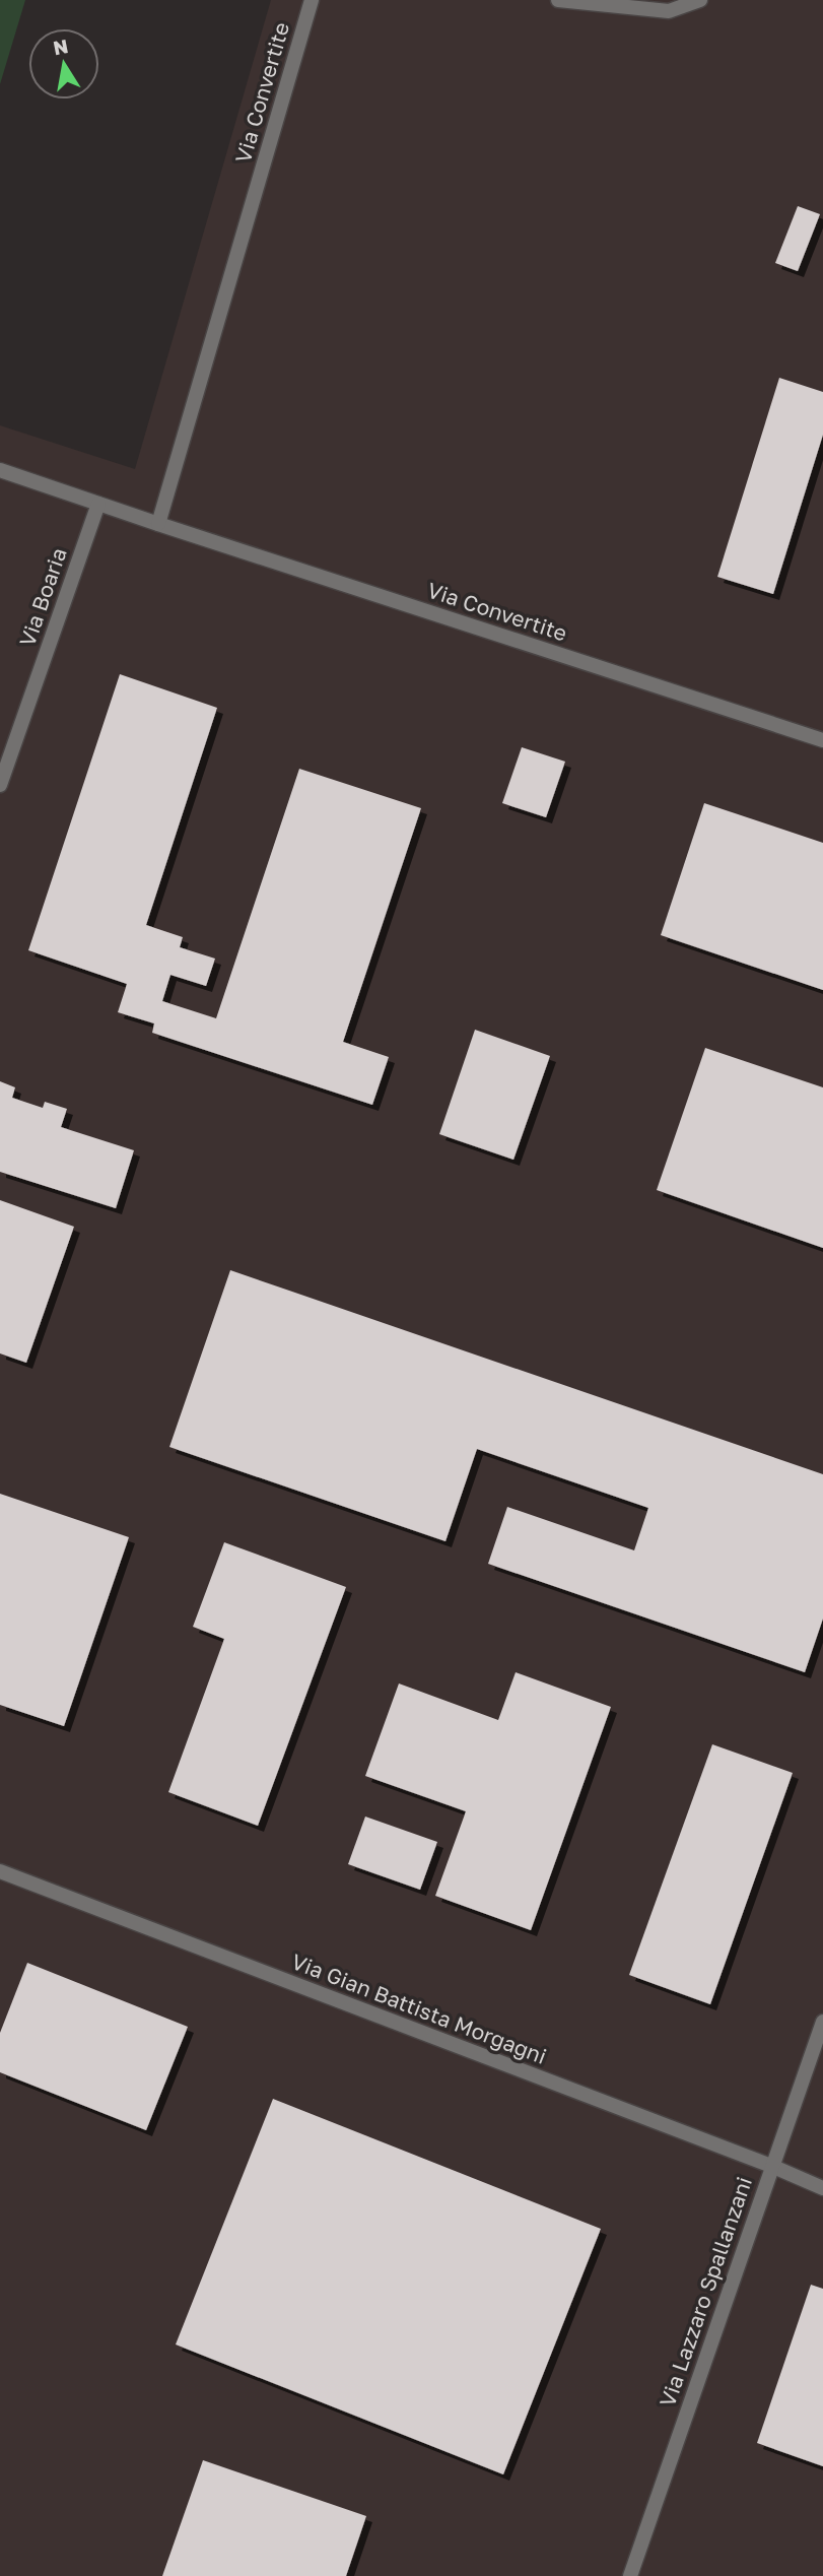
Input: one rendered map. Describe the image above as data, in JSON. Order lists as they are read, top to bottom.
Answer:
{
  "streets": {
    "street": [
      "Via Convertite",
      "Via Boaria",
      "Via Gian Battista Morgagni",
      "Via Lazzaro Spallanzani"
    ]
  },
  "crossings": [
    ["Via Convertite", "Via Boaria"],
    ["Via Gian Battista Morgagni", "Via Lazzaro Spallanzani"]
  ],
  "north": "top"
}
